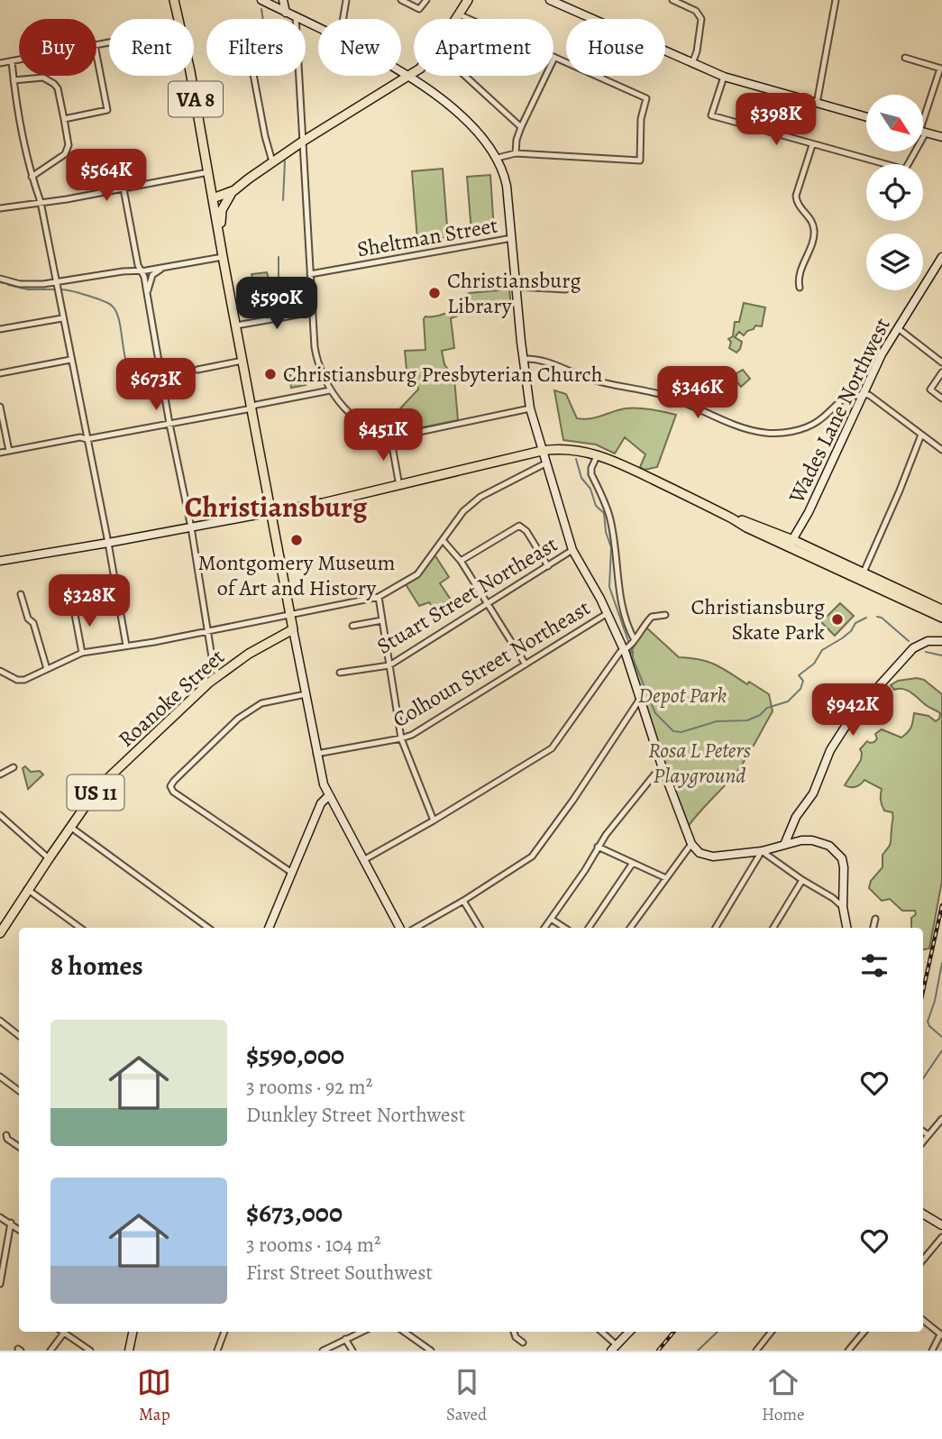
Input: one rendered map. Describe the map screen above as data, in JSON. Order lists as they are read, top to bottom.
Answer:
{
  "streets": {
    "main road": ["VA 8", "Roanoke Street", "US 11"],
    "street": [
      "Sheltman Street",
      "Wades Lane Northwest",
      "Stuart Street Northeast",
      "Colhoun Street Northeast"
    ]
  },
  "districts": ["Christiansburg"],
  "parks": ["Depot Park", "Rosa L Peters Playground"],
  "places": [
    "Christiansburg Library",
    "Christiansburg Presbyterian Church",
    "Montgomery Museum of Art and History",
    "Christiansburg Skate Park"
  ],
  "north": "bottom right",
  "page": {
    "chip": [
      "Buy",
      "Rent",
      "Filters",
      "New",
      "Apartment",
      "House"
    ],
    "price": [
      "$398K",
      "$564K",
      "$590K",
      "$673K",
      "$346K",
      "$451K",
      "$328K",
      "$942K"
    ],
    "heading": "8 homes",
    "list": [
      {
        "name": "$590,000",
        "note": "3 rooms · 92 m² · Dunkley Street Northwest"
      },
      {
        "name": "$673,000",
        "note": "3 rooms · 104 m² · First Street Southwest"
      }
    ],
    "tabs": ["Map", "Saved", "Home"]
  }
}
